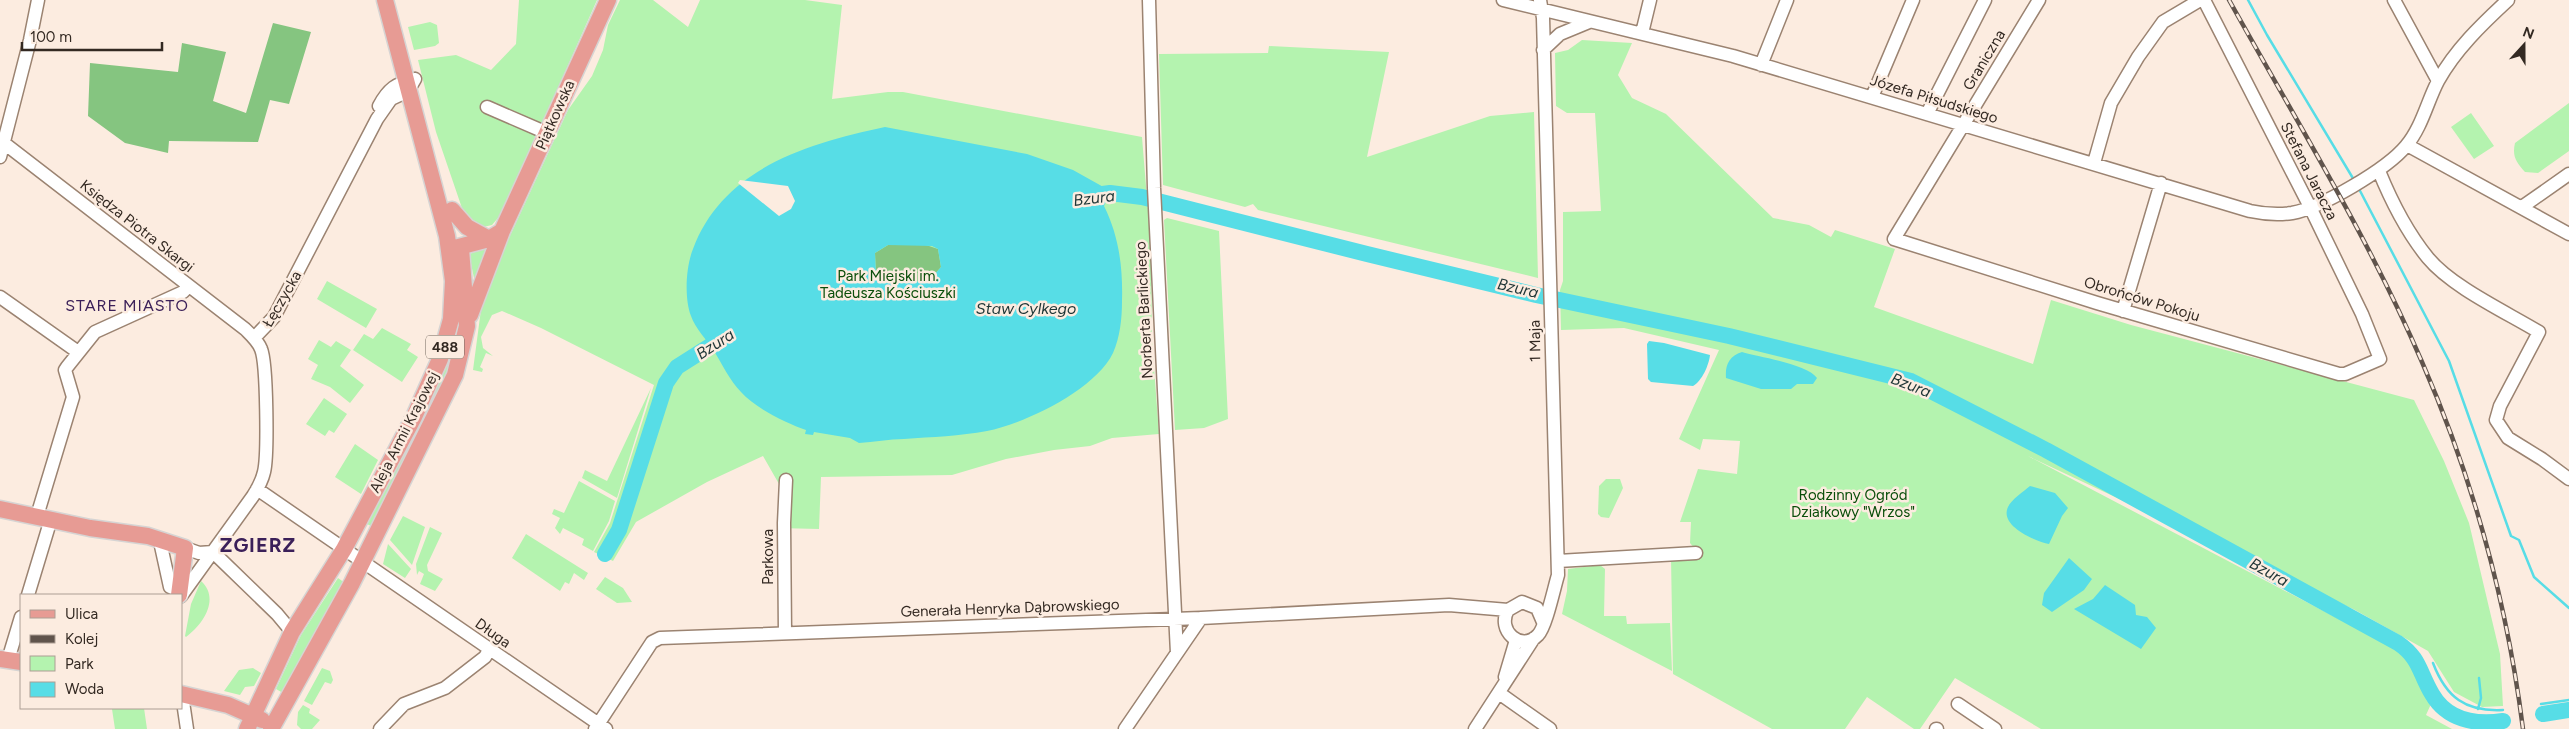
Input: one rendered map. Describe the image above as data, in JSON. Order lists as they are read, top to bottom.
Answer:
{
  "streets": {
    "main road": ["Piątkowska", "488", "Aleja Armii Krajowej"],
    "street": [
      "Graniczna",
      "Józefa Piłsudskiego",
      "Stefana Jaracza",
      "Księdza Piotra Skargi",
      "Łęczycka",
      "Obrońców Pokoju",
      "Norberta Barlickiego",
      "1 Maja",
      "Parkowa",
      "Generała Henryka Dąbrowskiego",
      "Długa"
    ]
  },
  "crossings": [
    ["Graniczna", "Józefa Piłsudskiego"],
    ["Graniczna", "Obrońców Pokoju"],
    ["Józefa Piłsudskiego", "Stefana Jaracza"],
    ["Józefa Piłsudskiego", "1 Maja"],
    ["Piątkowska", "Aleja Armii Krajowej"],
    ["Stefana Jaracza", "Obrońców Pokoju"],
    ["Księdza Piotra Skargi", "Łęczycka"],
    ["Łęczycka", "488"],
    ["Łęczycka", "Aleja Armii Krajowej"],
    ["Łęczycka", "Długa"],
    ["Norberta Barlickiego", "Generała Henryka Dąbrowskiego"],
    ["1 Maja", "Generała Henryka Dąbrowskiego"],
    ["488", "Aleja Armii Krajowej"],
    ["Aleja Armii Krajowej", "Długa"],
    ["Parkowa", "Generała Henryka Dąbrowskiego"],
    ["Generała Henryka Dąbrowskiego", "Długa"]
  ],
  "districts": ["STARE MIASTO", "ZGIERZ"],
  "water": ["Bzura", "Staw Cylkego"],
  "parks": ["Park Miejski im. Tadeusza Kościuszki", "Rodzinny Ogród Działkowy \"Wrzos\""],
  "legend": [
    "Ulica",
    "Kolej",
    "Park",
    "Woda"
  ],
  "scale_bar": "100 m",
  "north": "top"
}
